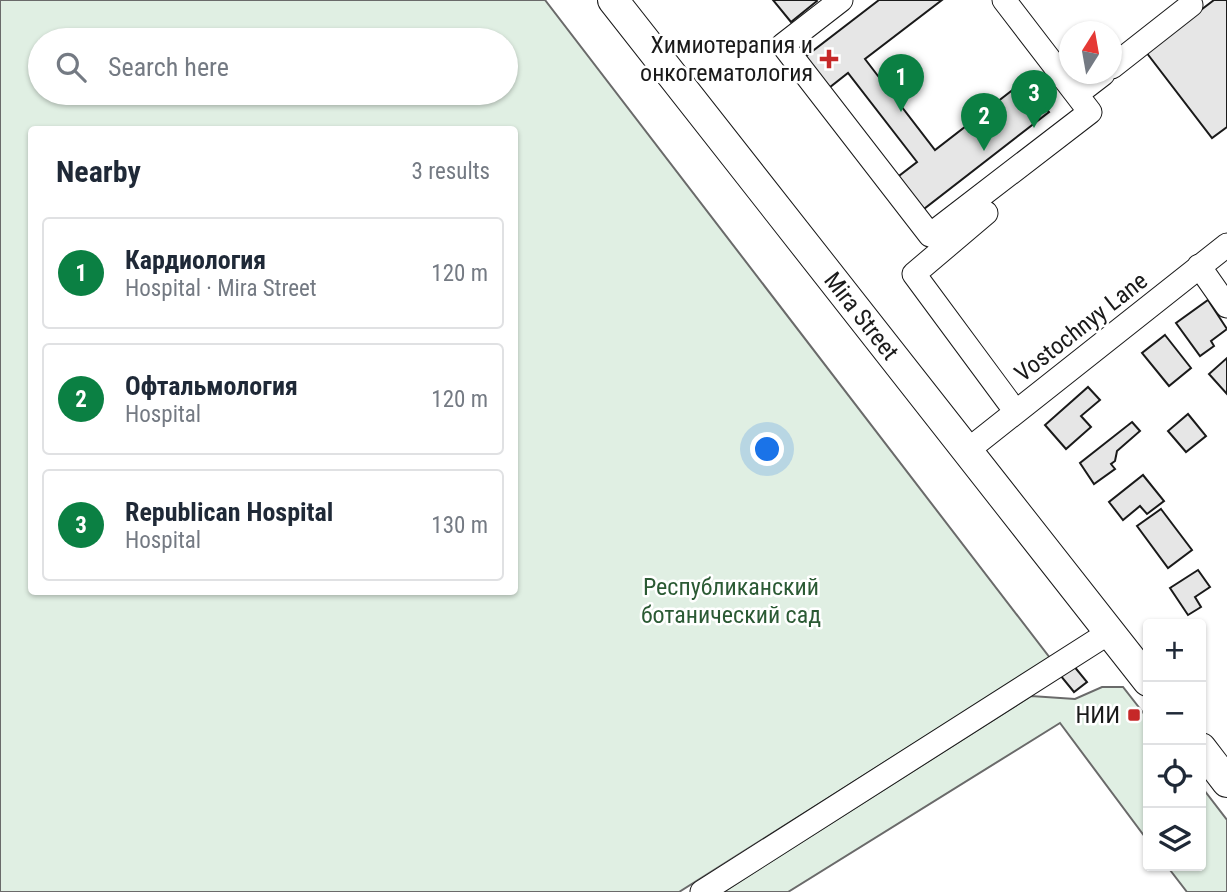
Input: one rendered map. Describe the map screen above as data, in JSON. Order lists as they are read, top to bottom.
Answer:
{
  "streets": {
    "main road": ["Mira Street"],
    "street": ["Vostochnyy Lane"]
  },
  "crossings": [
    ["Mira Street", "Vostochnyy Lane"]
  ],
  "parks": ["Республиканский ботанический сад"],
  "places": {
    "health": ["Химиотерапия и онкогематология"],
    "transit": ["НИИ"]
  },
  "north": "top",
  "page": {
    "search": "Search here",
    "pins": ["1", "3", "2"],
    "heading": ["Nearby", "3 results"],
    "list": [
      {
        "mark": "1",
        "name": "Кардиология",
        "note": "Hospital · Mira Street",
        "value": "120 m"
      },
      {
        "mark": "2",
        "name": "Офтальмология",
        "note": "Hospital",
        "value": "120 m"
      },
      {
        "mark": "3",
        "name": "Republican Hospital",
        "note": "Hospital",
        "value": "130 m"
      }
    ],
    "map_buttons": ["+", "−"]
  }
}
